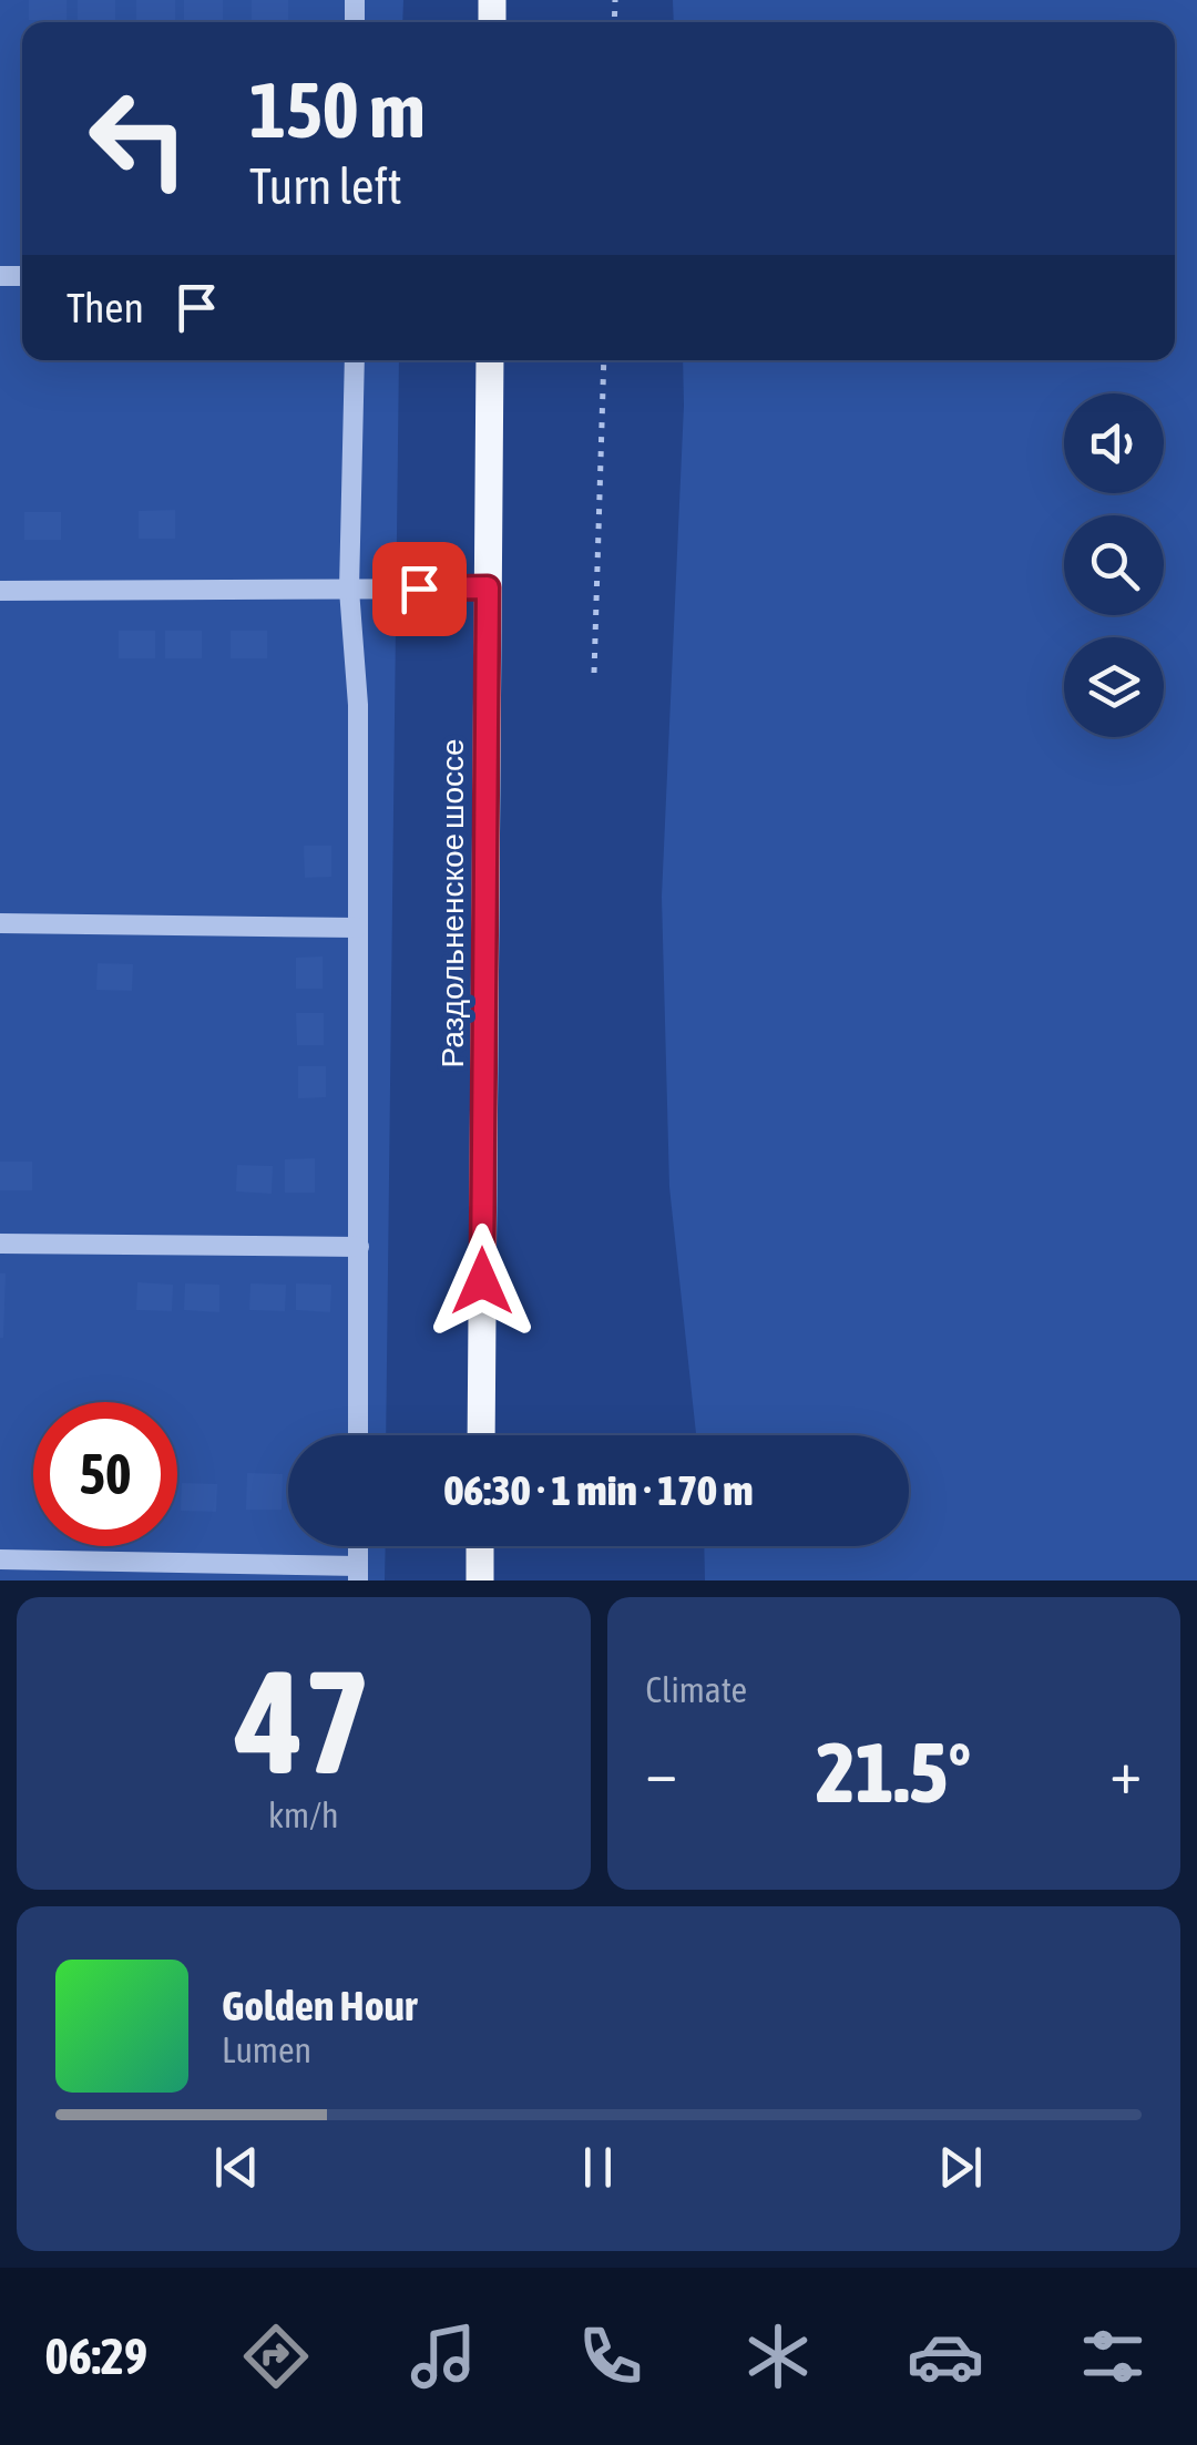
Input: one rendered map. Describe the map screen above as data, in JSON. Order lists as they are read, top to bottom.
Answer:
{
  "streets": {
    "main road": ["Раздольненское шоссе"]
  },
  "page": {
    "turn": ["150 m", "Turn left"],
    "then": "Then",
    "limit": "50",
    "trip": "06:30 · 1 min · 170 m",
    "tile": [
      ["47", "km/h"],
      "Climate"
    ],
    "heat": ["−", "21.5°", "+"],
    "song": ["Golden Hour", "Lumen"],
    "tabs": "06:29"
  }
}
